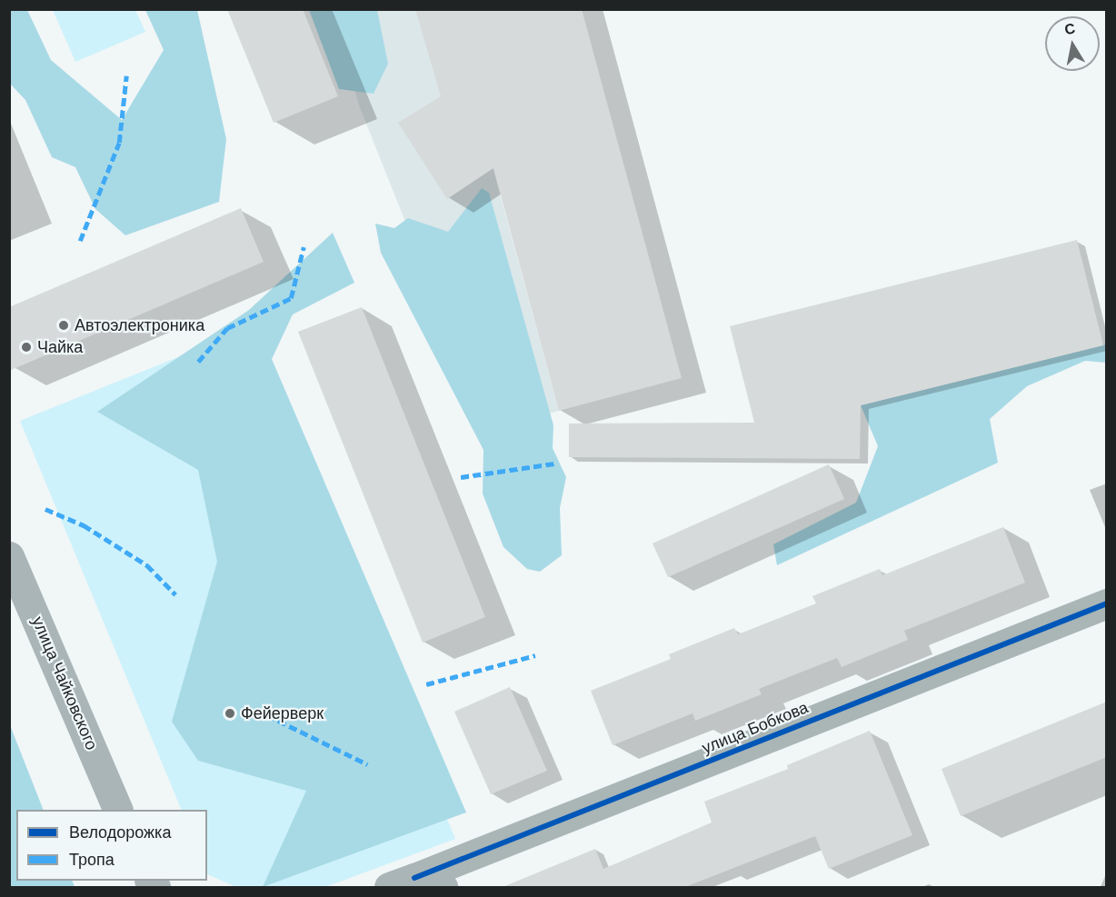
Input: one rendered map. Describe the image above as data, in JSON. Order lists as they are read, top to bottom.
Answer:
{
  "streets": {
    "main road": ["улица Чайковского"],
    "street": ["улица Бобкова"]
  },
  "places": ["Автоэлектроника", "Чайка", "Фейерверк"],
  "legend": ["Велодорожка", "Тропа"],
  "north": "top"
}
